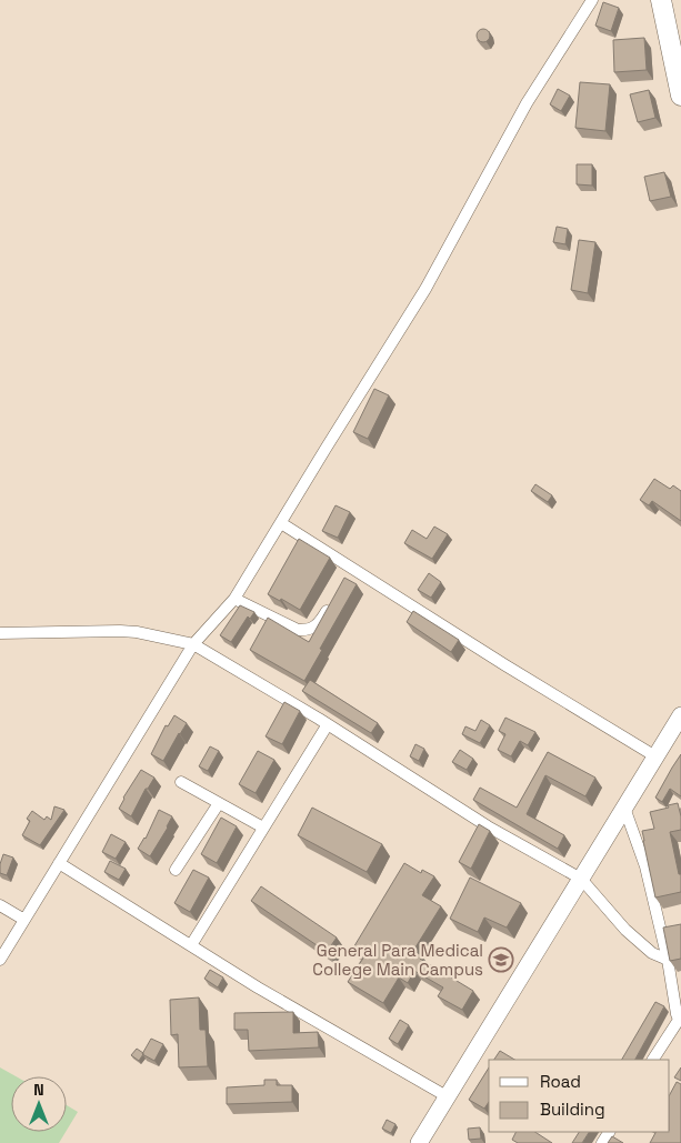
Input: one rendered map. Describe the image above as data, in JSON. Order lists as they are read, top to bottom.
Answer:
{
  "places": {
    "school or university": ["General Para Medical College Main Campus"]
  },
  "legend": ["Road", "Building"],
  "north": "top"
}
